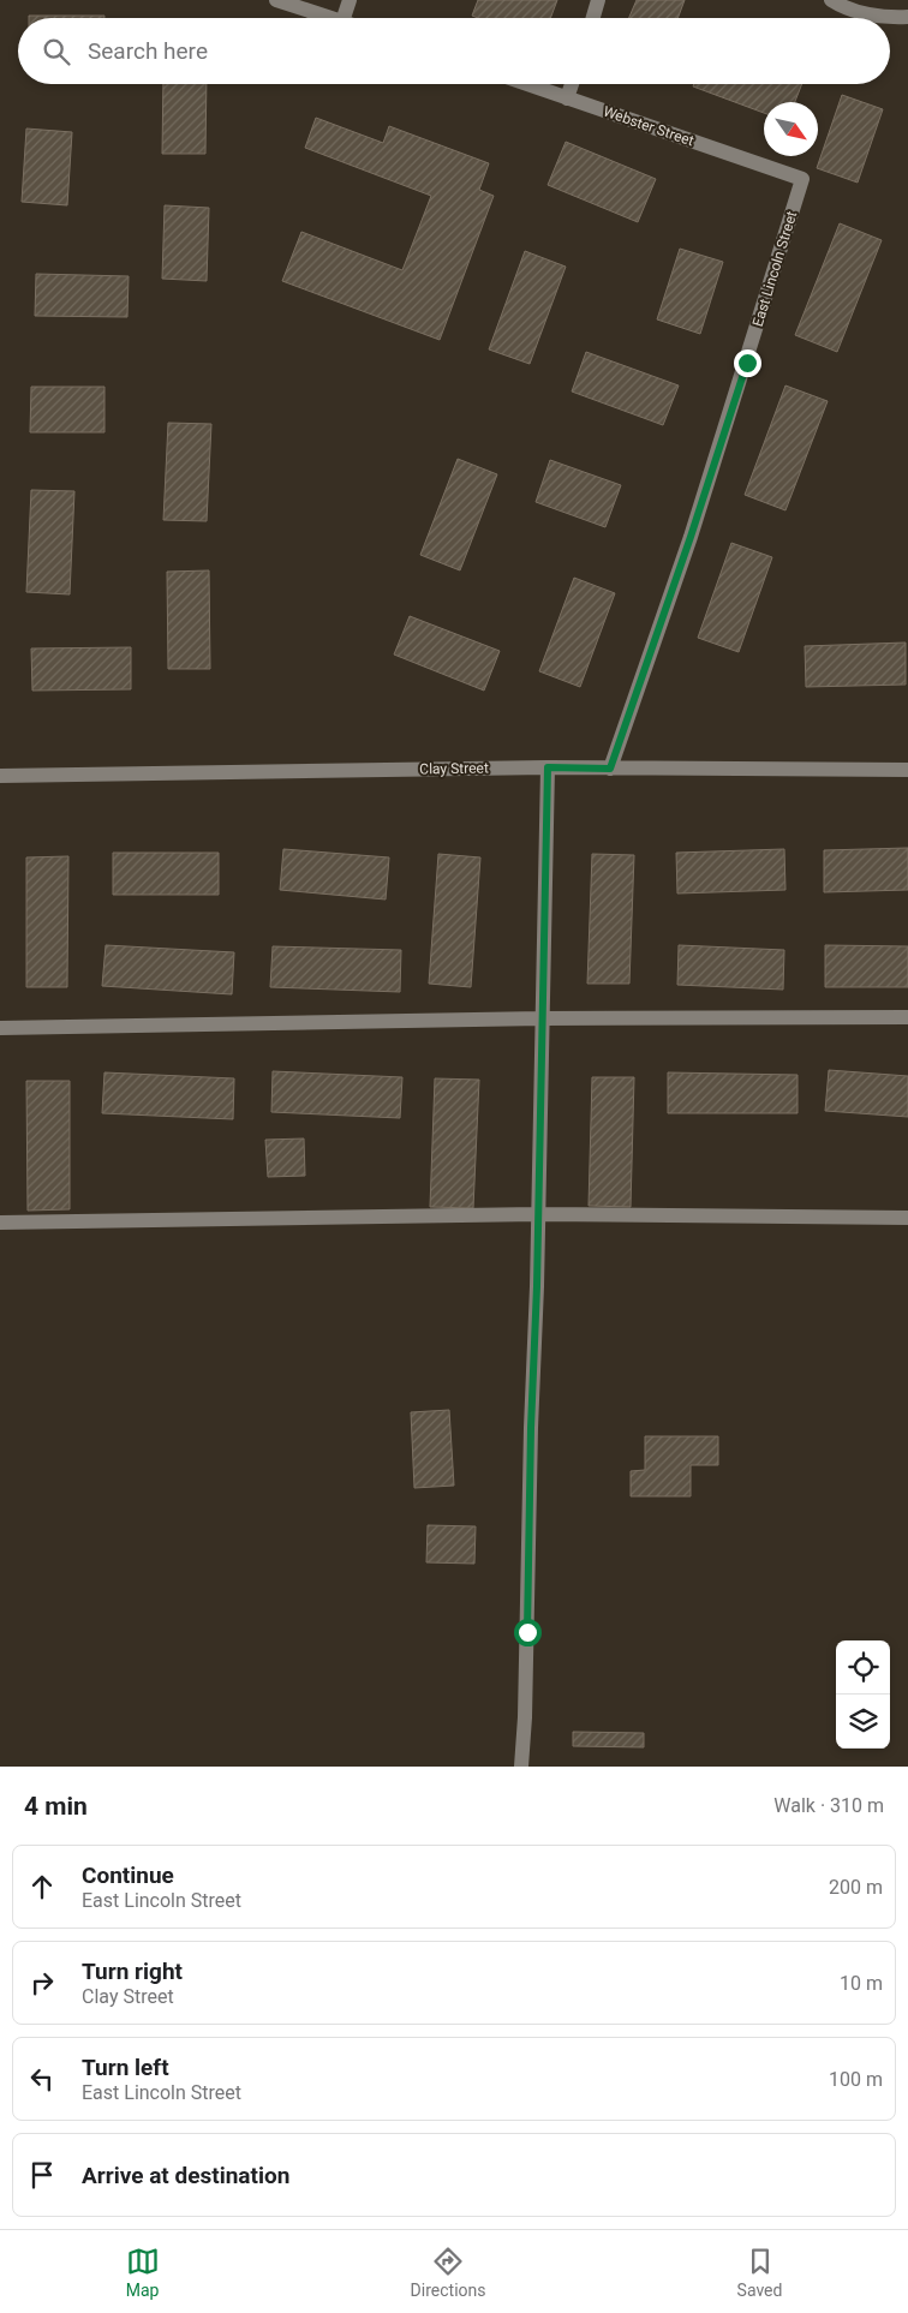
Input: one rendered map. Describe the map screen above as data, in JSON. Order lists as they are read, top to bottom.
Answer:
{
  "streets": {
    "street": ["Webster Street", "East Lincoln Street", "Clay Street"]
  },
  "crossings": [
    ["Webster Street", "East Lincoln Street"],
    ["East Lincoln Street", "Clay Street"]
  ],
  "north": "bottom right",
  "page": {
    "search": "Search here",
    "heading": ["4 min", "Walk · 310 m"],
    "list": [
      ["Continue", "East Lincoln Street", "200 m"],
      ["Turn right", "Clay Street", "10 m"],
      ["Turn left", "East Lincoln Street", "100 m"],
      "Arrive at destination"
    ],
    "nav": ["Map", "Directions", "Saved"]
  }
}
